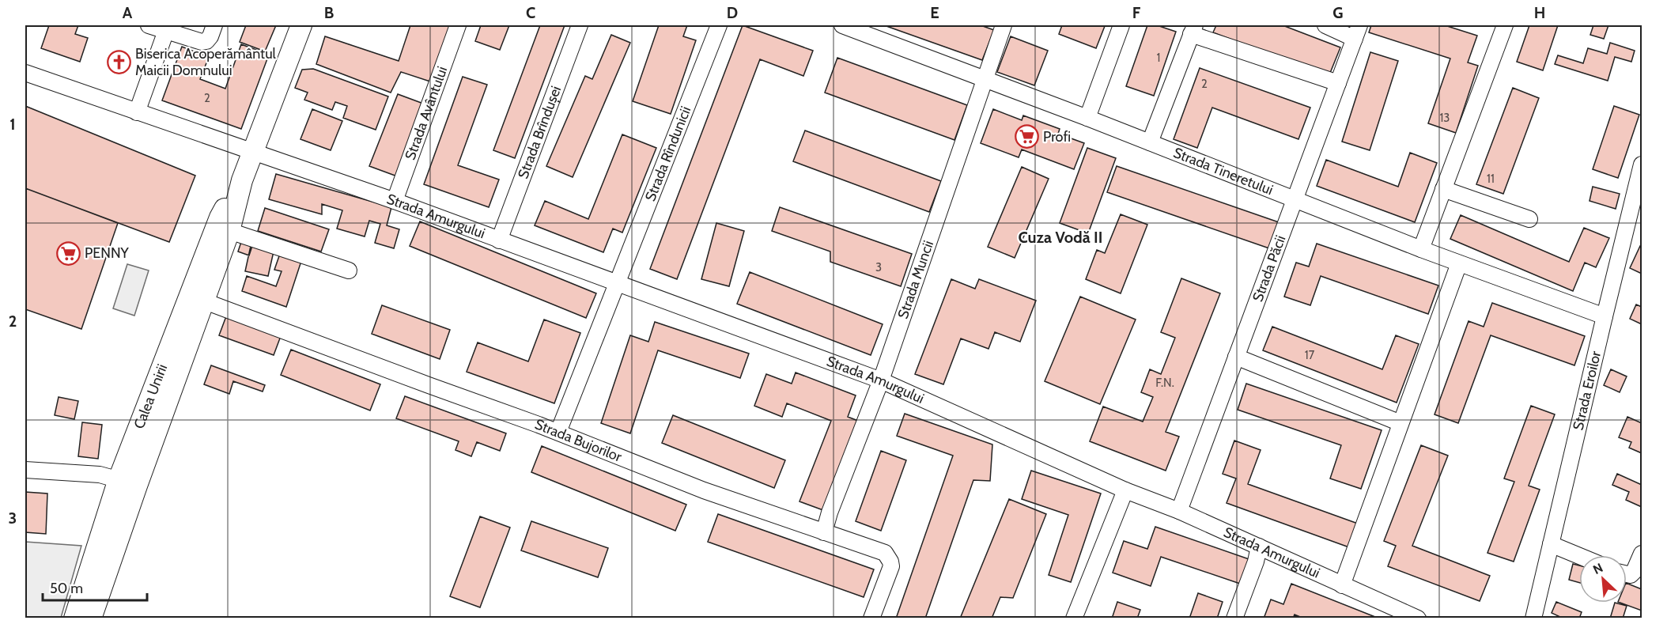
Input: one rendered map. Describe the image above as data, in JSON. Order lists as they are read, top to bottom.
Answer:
{
  "streets": {
    "main road": ["Calea Unirii"],
    "street": [
      "Strada Avântului",
      "Strada Brîndușei",
      "Strada Rîndunicii",
      "Strada Tineretului",
      "Strada Amurgului",
      "Strada Păcii",
      "Strada Muncii",
      "Strada Eroilor",
      "Strada Bujorilor"
    ]
  },
  "crossings": [
    ["Strada Avântului", "Strada Amurgului"],
    ["Strada Brîndușei", "Strada Amurgului"],
    ["Strada Rîndunicii", "Strada Amurgului"],
    ["Strada Tineretului", "Strada Păcii"],
    ["Strada Tineretului", "Strada Muncii"],
    ["Strada Tineretului", "Strada Eroilor"],
    ["Strada Amurgului", "Strada Păcii"],
    ["Strada Amurgului", "Strada Muncii"],
    ["Strada Amurgului", "Calea Unirii"],
    ["Strada Muncii", "Strada Bujorilor"],
    ["Calea Unirii", "Strada Bujorilor"]
  ],
  "districts": ["Cuza Vodă II"],
  "places": {
    "church": ["Biserica Acoperământul Maicii Domnului"],
    "supermarket": ["Profi", "PENNY"]
  },
  "house_numbers": [
    "1",
    "2",
    "2",
    "13",
    "11",
    "3",
    "17",
    "F.N."
  ],
  "scale_bar": "50 m",
  "north": "top left",
  "grid": {
    "columns": [
      "A",
      "B",
      "C",
      "D",
      "E",
      "F",
      "G",
      "H"
    ],
    "rows": ["1", "2", "3"]
  }
}
